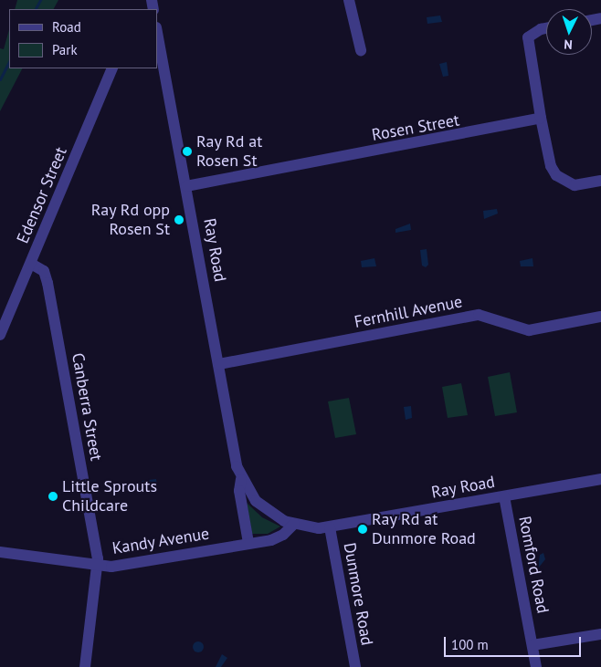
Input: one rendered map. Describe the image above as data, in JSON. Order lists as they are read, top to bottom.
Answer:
{
  "streets": {
    "street": [
      "Rosen Street",
      "Edensor Street",
      "Ray Road",
      "Fernhill Avenue",
      "Canberra Street",
      "Kandy Avenue",
      "Romford Road",
      "Dunmore Road"
    ]
  },
  "crossings": [
    ["Rosen Street", "Ray Road"],
    ["Edensor Street", "Canberra Street"],
    ["Ray Road", "Fernhill Avenue"],
    ["Ray Road", "Kandy Avenue"],
    ["Ray Road", "Romford Road"],
    ["Ray Road", "Dunmore Road"],
    ["Canberra Street", "Kandy Avenue"]
  ],
  "places": [
    "Ray Rd at Rosen St",
    "Ray Rd opp Rosen St",
    "Little Sprouts Childcare",
    "Ray Rd at Dunmore Road"
  ],
  "legend": ["Road", "Park"],
  "scale_bar": "100 m",
  "north": "bottom"
}
